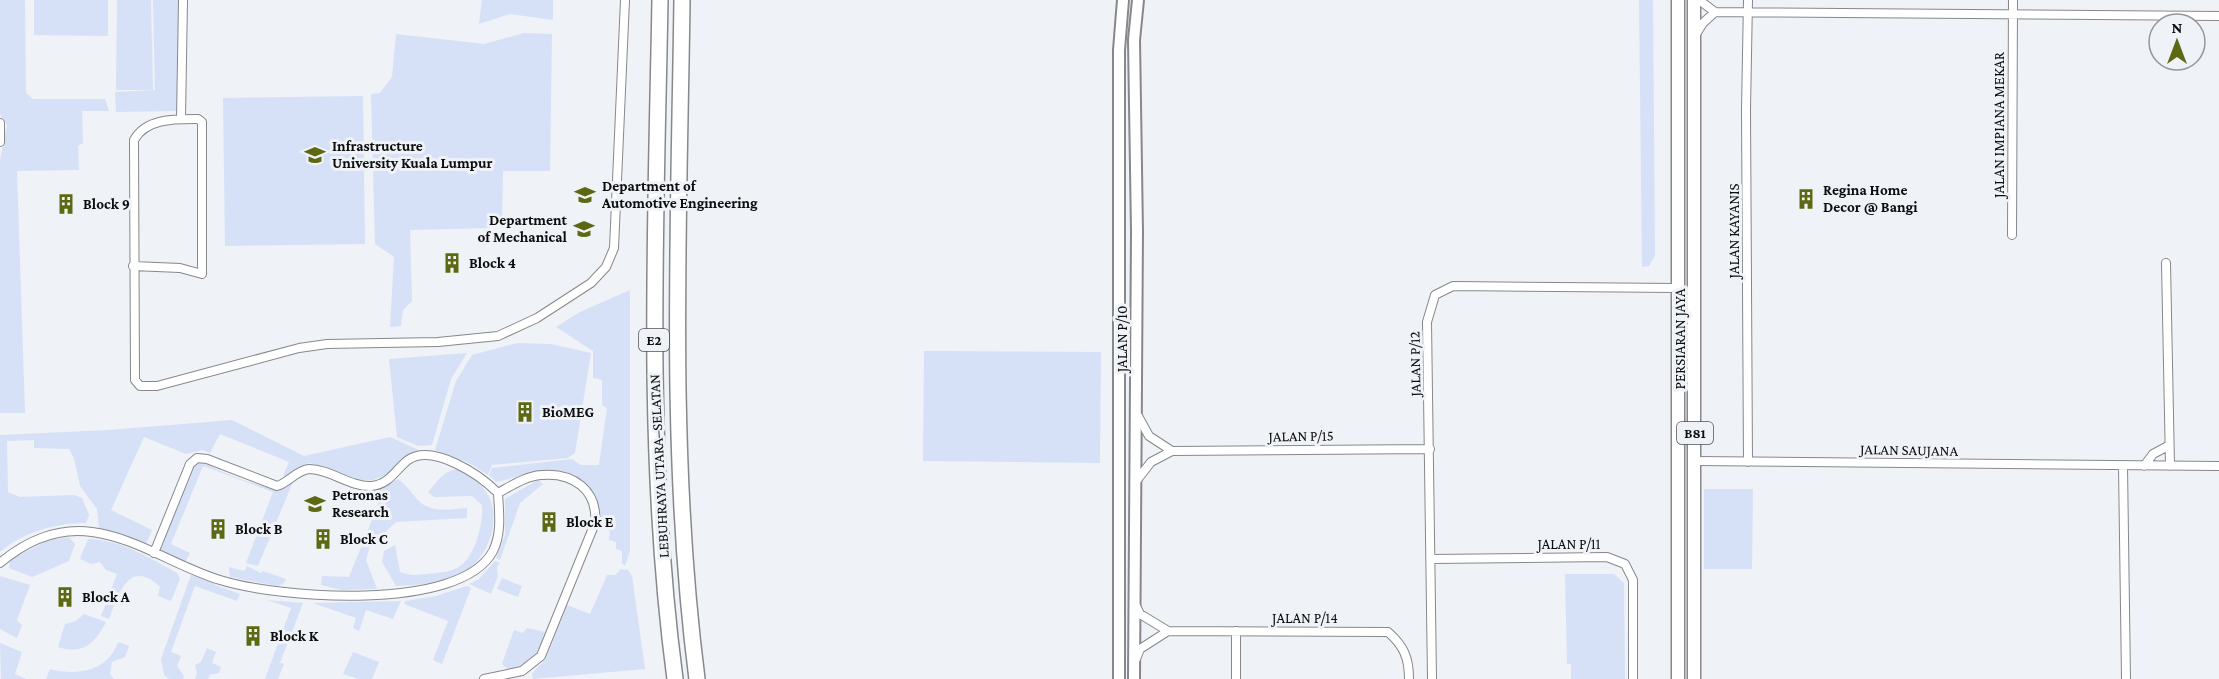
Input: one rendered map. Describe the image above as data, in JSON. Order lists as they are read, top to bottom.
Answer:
{
  "streets": {
    "highway": ["E2", "LEBUHRAYA UTARA–SELATAN"],
    "main road": ["PERSIARAN JAYA", "B81"],
    "street": [
      "JALAN IMPIANA MEKAR",
      "JALAN KAYANIS",
      "JALAN P/10",
      "JALAN P/12",
      "JALAN P/15",
      "JALAN SAUJANA",
      "JALAN P/11",
      "JALAN P/14"
    ]
  },
  "crossings": [
    ["JALAN KAYANIS", "JALAN SAUJANA"],
    ["PERSIARAN JAYA", "JALAN P/12"],
    ["PERSIARAN JAYA", "JALAN SAUJANA"],
    ["JALAN P/12", "JALAN P/15"],
    ["JALAN P/12", "JALAN P/11"]
  ],
  "places": {
    "school or university": [
      "Infrastructure University Kuala Lumpur",
      "Department of Automotive Engineering",
      "Department of Mechanical",
      "Petronas Research"
    ],
    "building": [
      "Regina Home Decor @ Bangi",
      "Block 9",
      "Block 4",
      "BioMEG",
      "Block E",
      "Block B",
      "Block C",
      "Block A",
      "Block K"
    ]
  },
  "north": "top"
}
